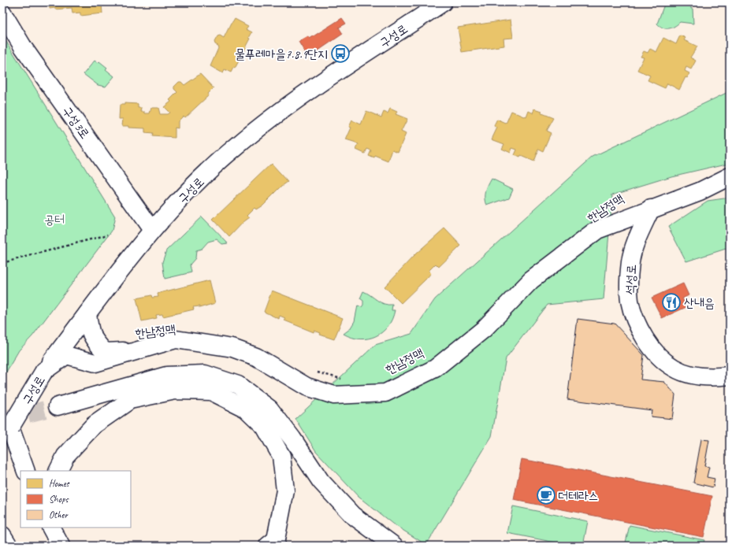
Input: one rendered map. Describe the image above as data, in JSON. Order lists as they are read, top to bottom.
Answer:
{
  "streets": {
    "main road": ["구성로", "구성3로", "석성로"]
  },
  "crossings": [
    ["구성로", "구성3로"]
  ],
  "parks": ["공터"],
  "places": {
    "bus stop": ["물푸레마을7.8.9단지"],
    "restaurant": ["산내음"],
    "cafe": ["더테라스"]
  },
  "legend": ["Homes", "Shops", "Other"]
}
